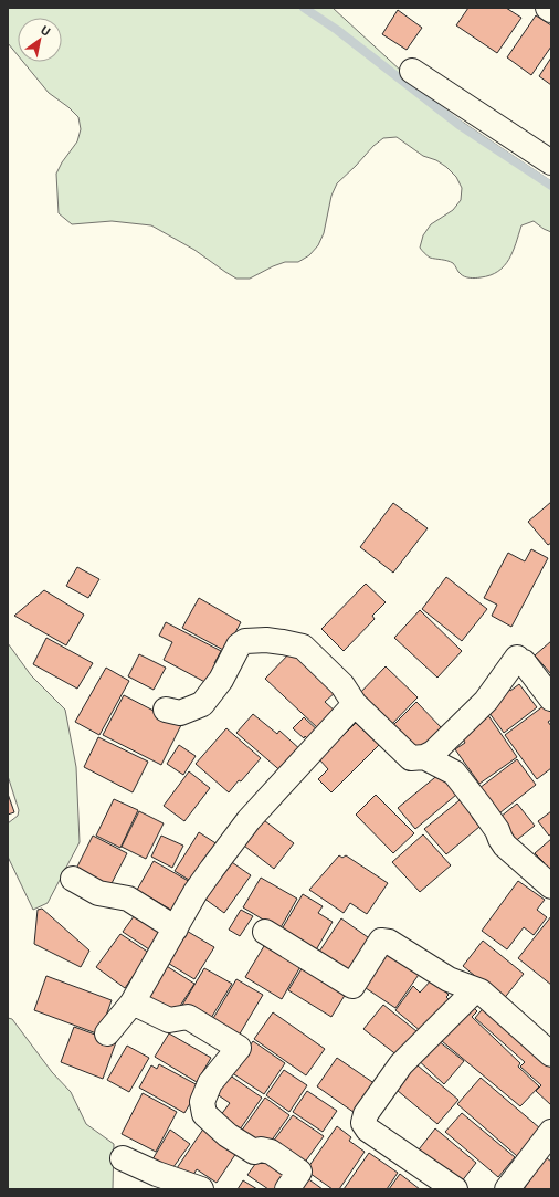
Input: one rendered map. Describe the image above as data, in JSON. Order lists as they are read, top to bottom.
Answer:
{
  "north": "top right"
}
